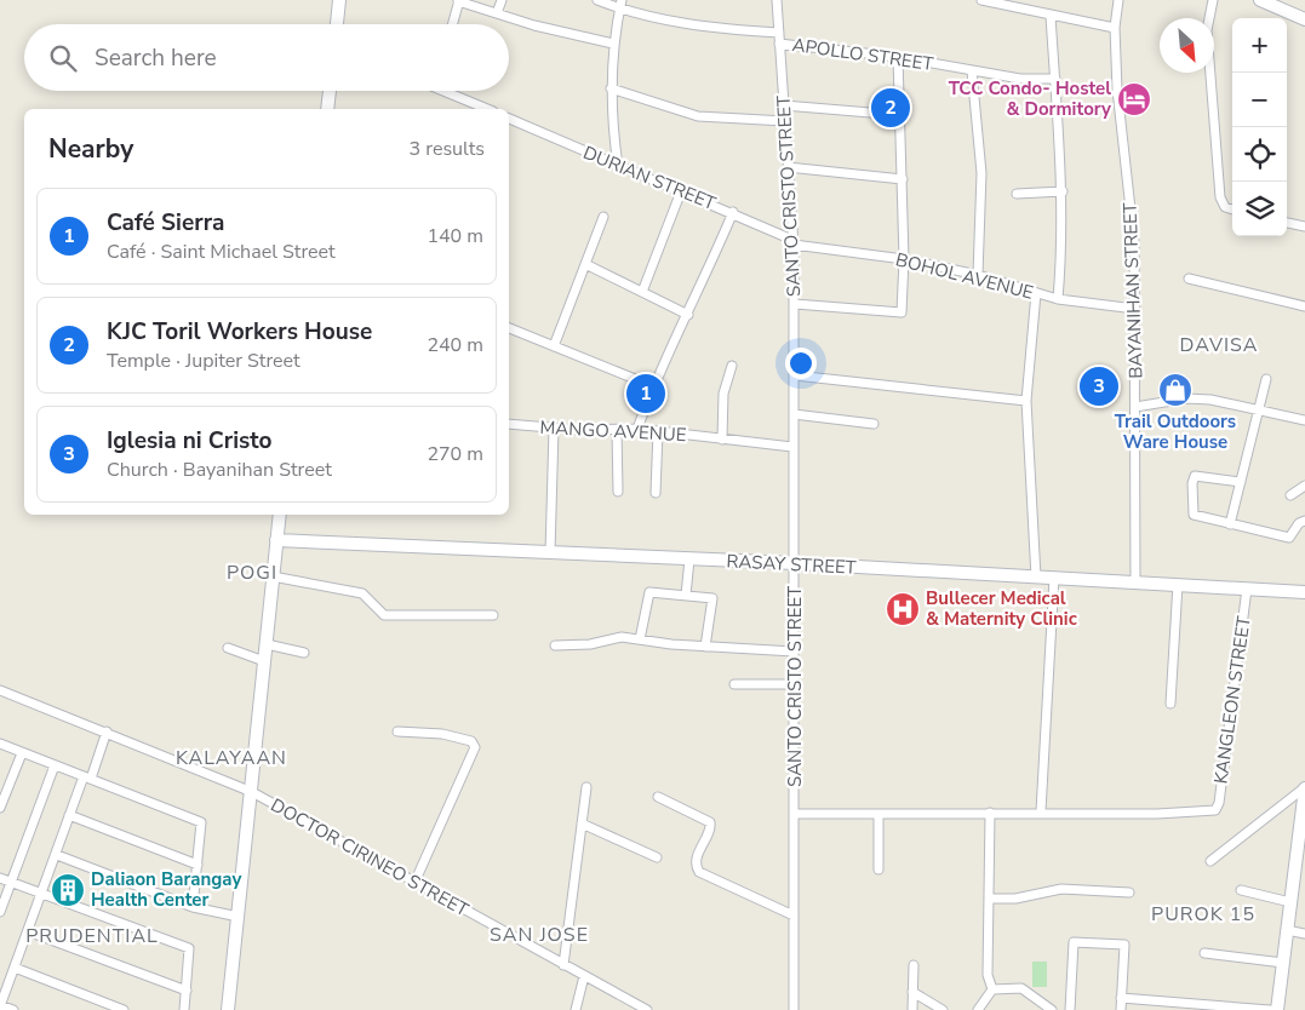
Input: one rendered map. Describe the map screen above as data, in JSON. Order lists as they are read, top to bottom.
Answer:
{
  "streets": {
    "street": [
      "APOLLO STREET",
      "DURIAN STREET",
      "SANTO CRISTO STREET",
      "BOHOL AVENUE",
      "BAYANIHAN STREET",
      "MANGO AVENUE",
      "RASAY STREET",
      "KANGLEON STREET",
      "DOCTOR CIRINEO STREET"
    ]
  },
  "crossings": [
    ["APOLLO STREET", "SANTO CRISTO STREET"],
    ["DURIAN STREET", "SANTO CRISTO STREET"],
    ["DURIAN STREET", "BOHOL AVENUE"],
    ["SANTO CRISTO STREET", "BOHOL AVENUE"],
    ["SANTO CRISTO STREET", "MANGO AVENUE"],
    ["SANTO CRISTO STREET", "RASAY STREET"],
    ["BOHOL AVENUE", "BAYANIHAN STREET"],
    ["BAYANIHAN STREET", "RASAY STREET"],
    ["RASAY STREET", "KANGLEON STREET"]
  ],
  "districts": [
    "DAVISA",
    "POGI",
    "KALAYAAN",
    "PUROK 15",
    "SAN JOSE",
    "PRUDENTIAL"
  ],
  "places": {
    "hotel": ["TCC Condo- Hostel & Dormitory"],
    "shop": ["Trail Outdoors Ware House"],
    "hospital": ["Bullecer Medical & Maternity Clinic"],
    "building": ["Daliaon Barangay Health Center"]
  },
  "north": "bottom right",
  "page": {
    "map_buttons": ["+", "−"],
    "search": "Search here",
    "pins": ["2", "3", "1"],
    "heading": ["Nearby", "3 results"],
    "list": [
      {
        "mark": "1",
        "name": "Café Sierra",
        "note": "Café · Saint Michael Street",
        "value": "140 m"
      },
      {
        "mark": "2",
        "name": "KJC Toril Workers House",
        "note": "Temple · Jupiter Street",
        "value": "240 m"
      },
      {
        "mark": "3",
        "name": "Iglesia ni Cristo",
        "note": "Church · Bayanihan Street",
        "value": "270 m"
      }
    ]
  }
}
